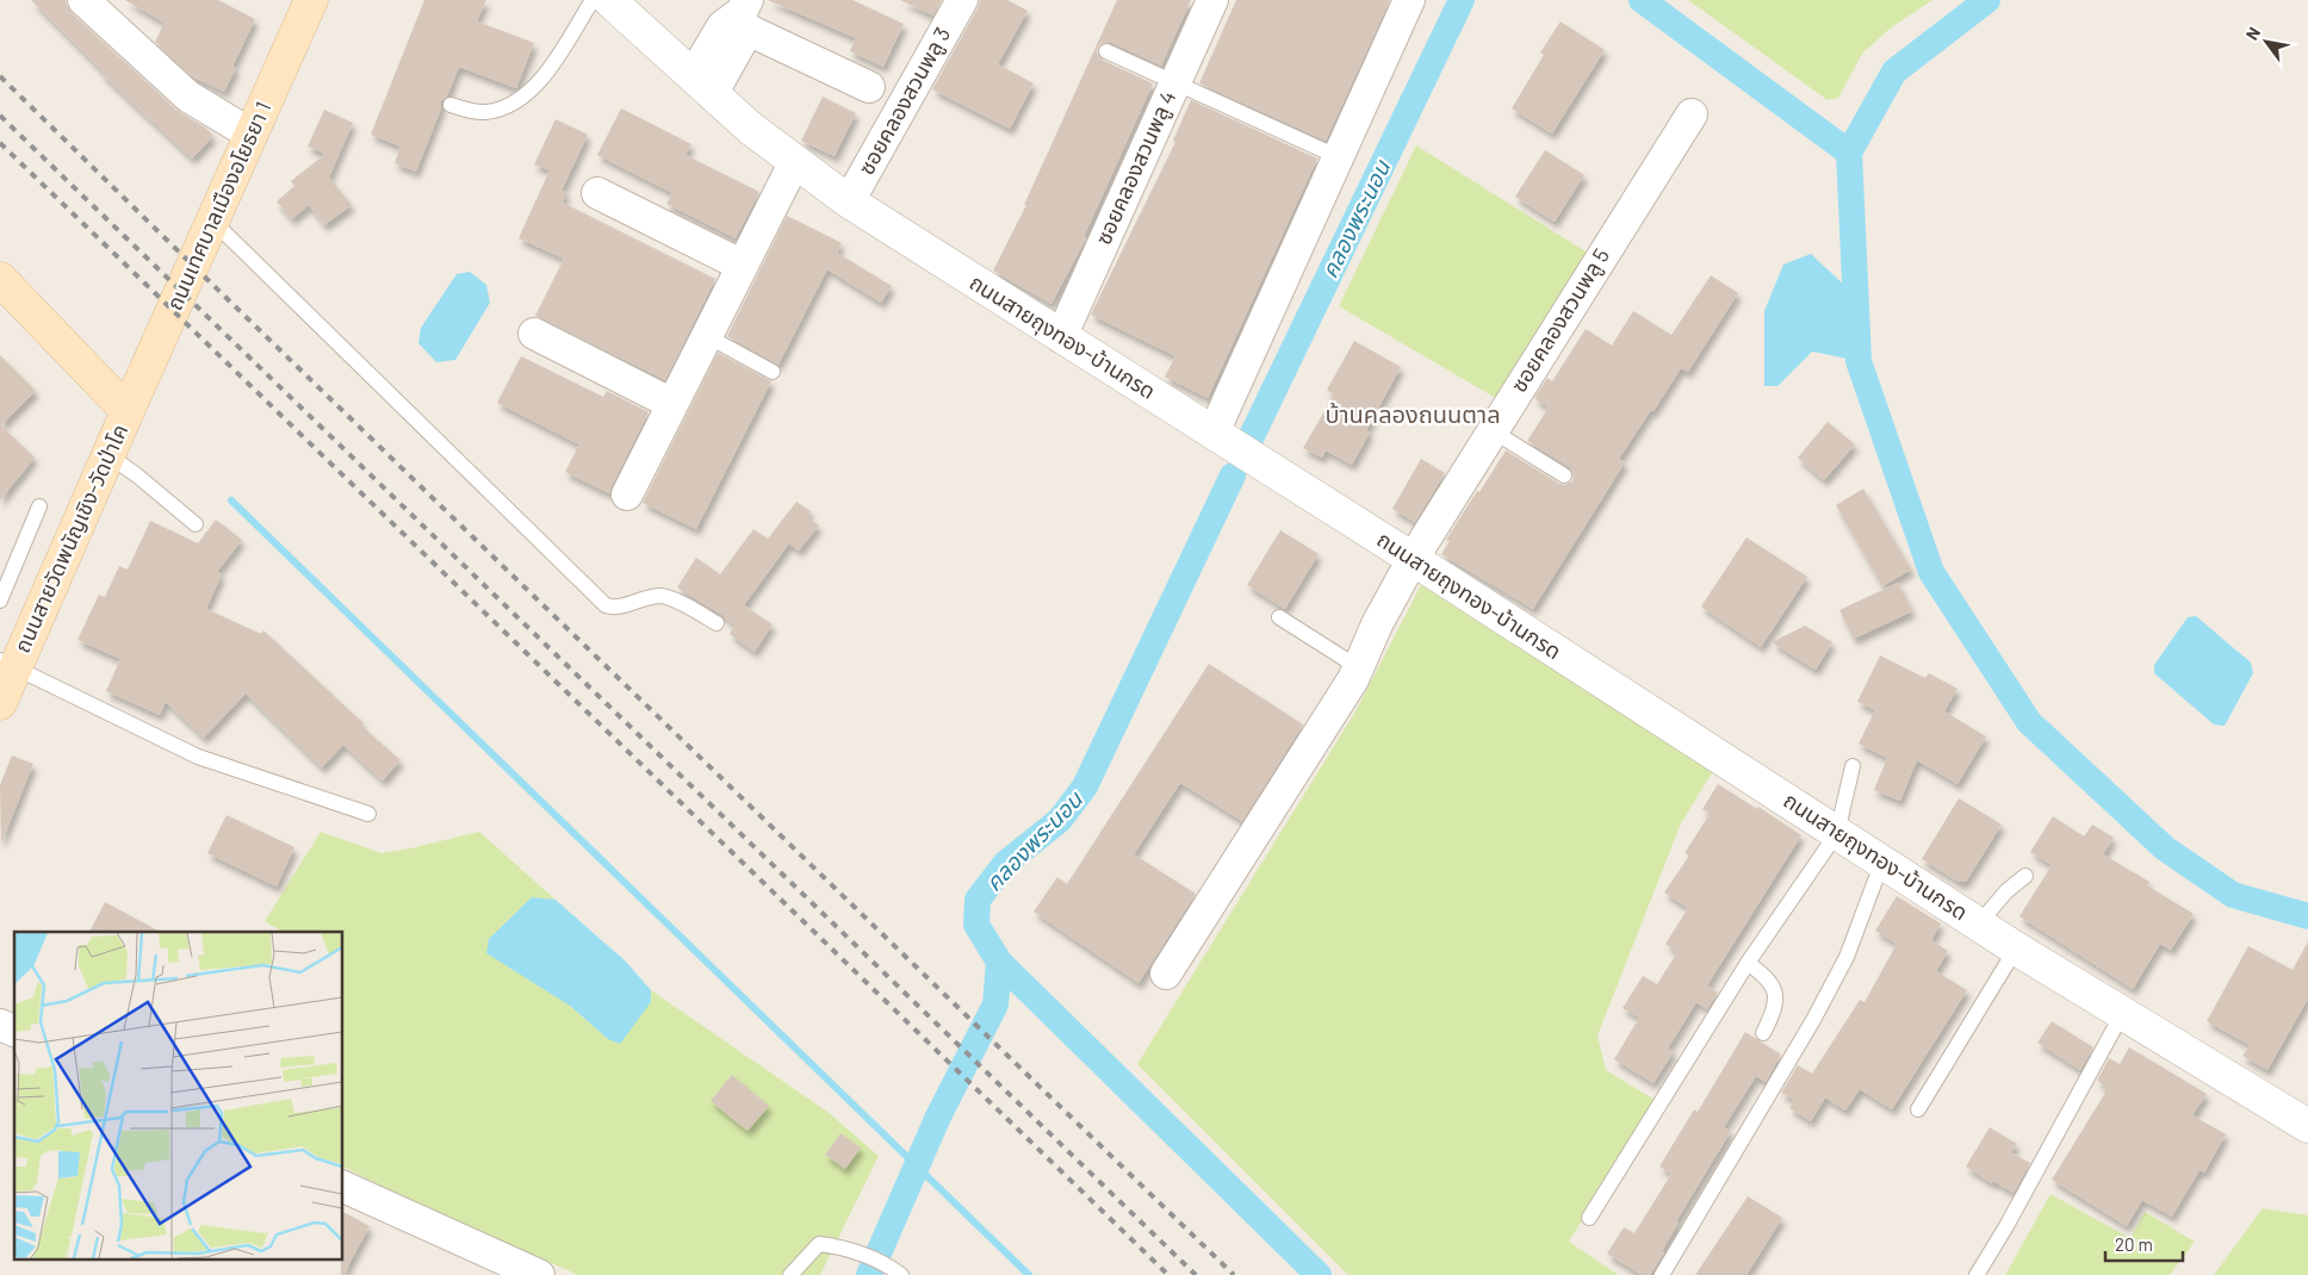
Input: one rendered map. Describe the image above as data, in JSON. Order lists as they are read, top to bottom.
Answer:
{
  "streets": {
    "main road": ["ถนนเทศบาลเมืองอโยธยา 1", "ถนนสายวัดพนัญเชิง-วัดป่าโค"],
    "street": [
      "ซอยคลองสวนพลู 3",
      "ซอยคลองสวนพลู 4",
      "ซอยคลองสวนพลู 5",
      "ถนนสายถุงทอง-บ้านกรด"
    ]
  },
  "crossings": [
    ["ซอยคลองสวนพลู 3", "ถนนสายถุงทอง-บ้านกรด"],
    ["ซอยคลองสวนพลู 4", "ถนนสายถุงทอง-บ้านกรด"],
    ["ถนนเทศบาลเมืองอโยธยา 1", "ถนนสายวัดพนัญเชิง-วัดป่าโค"],
    ["ซอยคลองสวนพลู 5", "ถนนสายถุงทอง-บ้านกรด"]
  ],
  "districts": ["บ้านคลองถนนตาล"],
  "water": ["คลองพระนอน"],
  "scale_bar": "20 m",
  "north": "top left"
}
